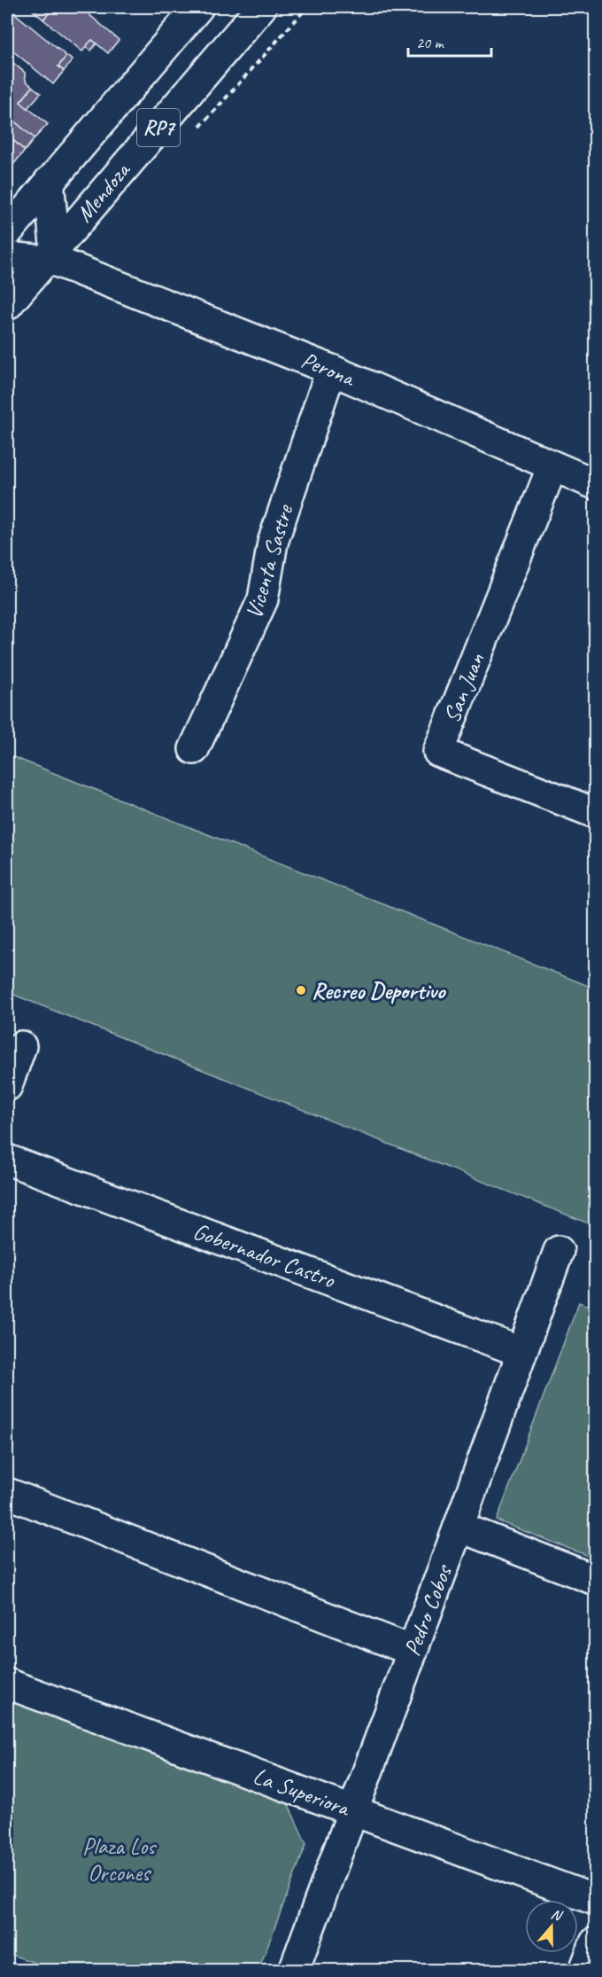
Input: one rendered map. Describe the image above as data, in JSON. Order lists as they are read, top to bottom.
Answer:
{
  "streets": {
    "street": [
      "RP7",
      "Mendoza",
      "Perona",
      "Vicenta Sastre",
      "San Juan",
      "Gobernador Castro",
      "Pedro Cobos",
      "La Superiora"
    ]
  },
  "crossings": [
    ["Mendoza", "Perona"],
    ["Perona", "Vicenta Sastre"],
    ["Perona", "San Juan"],
    ["Gobernador Castro", "Pedro Cobos"],
    ["Pedro Cobos", "La Superiora"]
  ],
  "parks": ["Plaza Los Orcones"],
  "places": ["Recreo Deportivo"],
  "scale_bar": "20 m",
  "north": "top"
}
